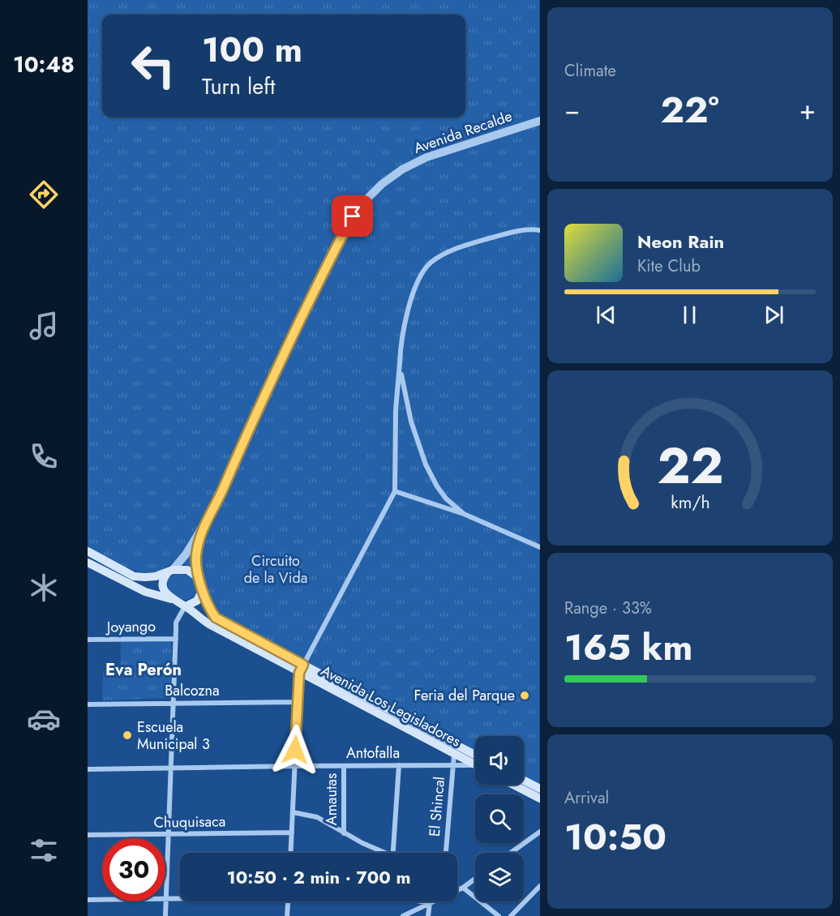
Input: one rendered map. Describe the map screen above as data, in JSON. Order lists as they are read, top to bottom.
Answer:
{
  "streets": {
    "main road": ["Avenida Los Legisladores"],
    "street": [
      "Avenida Recalde",
      "Joyango",
      "Balcozna",
      "Antofalla",
      "Amautas",
      "El Shincal",
      "Chuquisaca"
    ]
  },
  "crossings": [
    ["Avenida Recalde", "Avenida Los Legisladores"],
    ["Avenida Los Legisladores", "El Shincal"],
    ["Antofalla", "Amautas"],
    ["Antofalla", "El Shincal"]
  ],
  "districts": ["Eva Perón"],
  "parks": ["Circuito de la Vida"],
  "places": ["Feria del Parque", "Escuela Municipal 3"],
  "page": {
    "tabs": "10:48",
    "tile": [
      "Climate",
      ["Range · 33%", "165 km"],
      ["Arrival", "10:50"]
    ],
    "turn": ["100 m", "Turn left"],
    "heat": ["−", "22°", "+"],
    "song": ["Neon Rain", "Kite Club"],
    "limit": "30",
    "trip": "10:50 · 2 min · 700 m",
    "gauge": ["22", "km/h"]
  }
}
